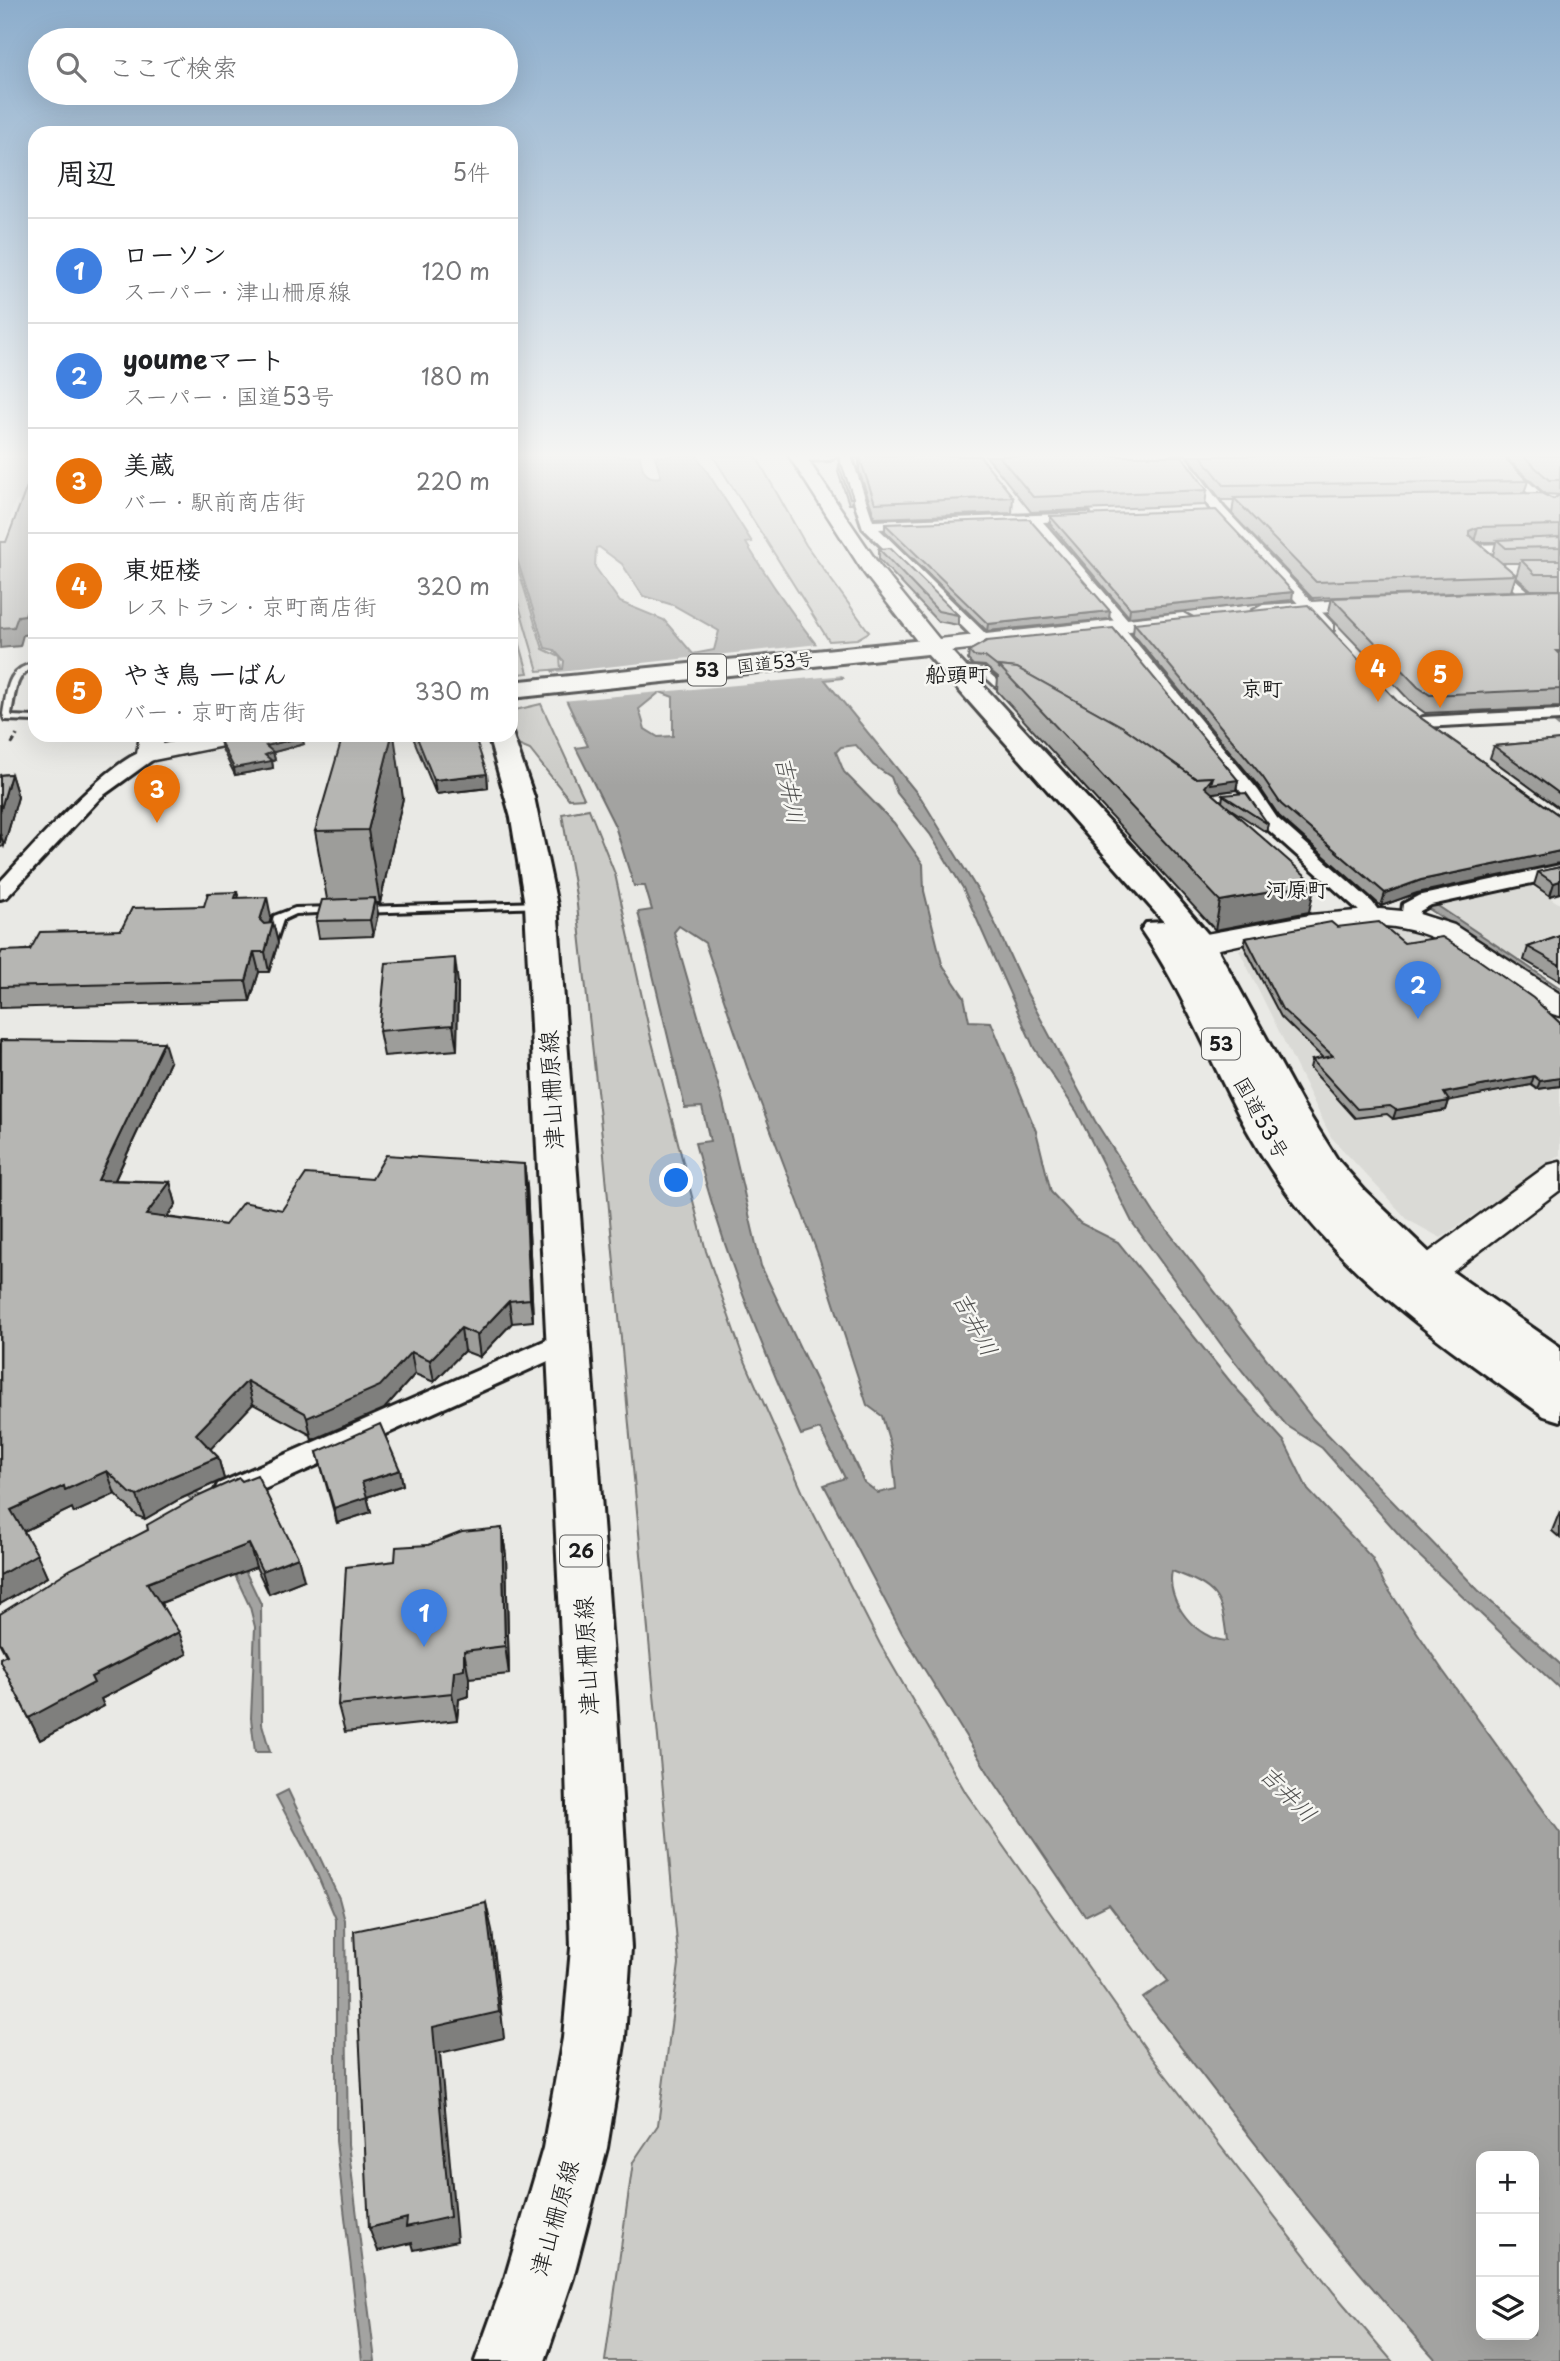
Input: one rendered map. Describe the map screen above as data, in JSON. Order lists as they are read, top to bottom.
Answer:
{
  "streets": {
    "main road": [
      "国道53号",
      "53",
      "津山柵原線",
      "26"
    ]
  },
  "districts": ["船頭町", "京町", "河原町"],
  "water": ["吉井川"],
  "page": {
    "search": "ここで検索",
    "heading": ["周辺", "5件"],
    "list": [
      {
        "mark": "1",
        "name": "ローソン",
        "note": "スーパー · 津山柵原線",
        "value": "120 m"
      },
      {
        "mark": "2",
        "name": "youmeマート",
        "note": "スーパー · 国道53号",
        "value": "180 m"
      },
      {
        "mark": "3",
        "name": "美蔵",
        "note": "バー · 駅前商店街",
        "value": "220 m"
      },
      {
        "mark": "4",
        "name": "東姫楼",
        "note": "レストラン · 京町商店街",
        "value": "320 m"
      },
      {
        "mark": "5",
        "name": "やき鳥 一ばん",
        "note": "バー · 京町商店街",
        "value": "330 m"
      }
    ],
    "pins": [
      "4",
      "5",
      "3",
      "2",
      "1"
    ],
    "map_buttons": ["+", "−"]
  }
}
